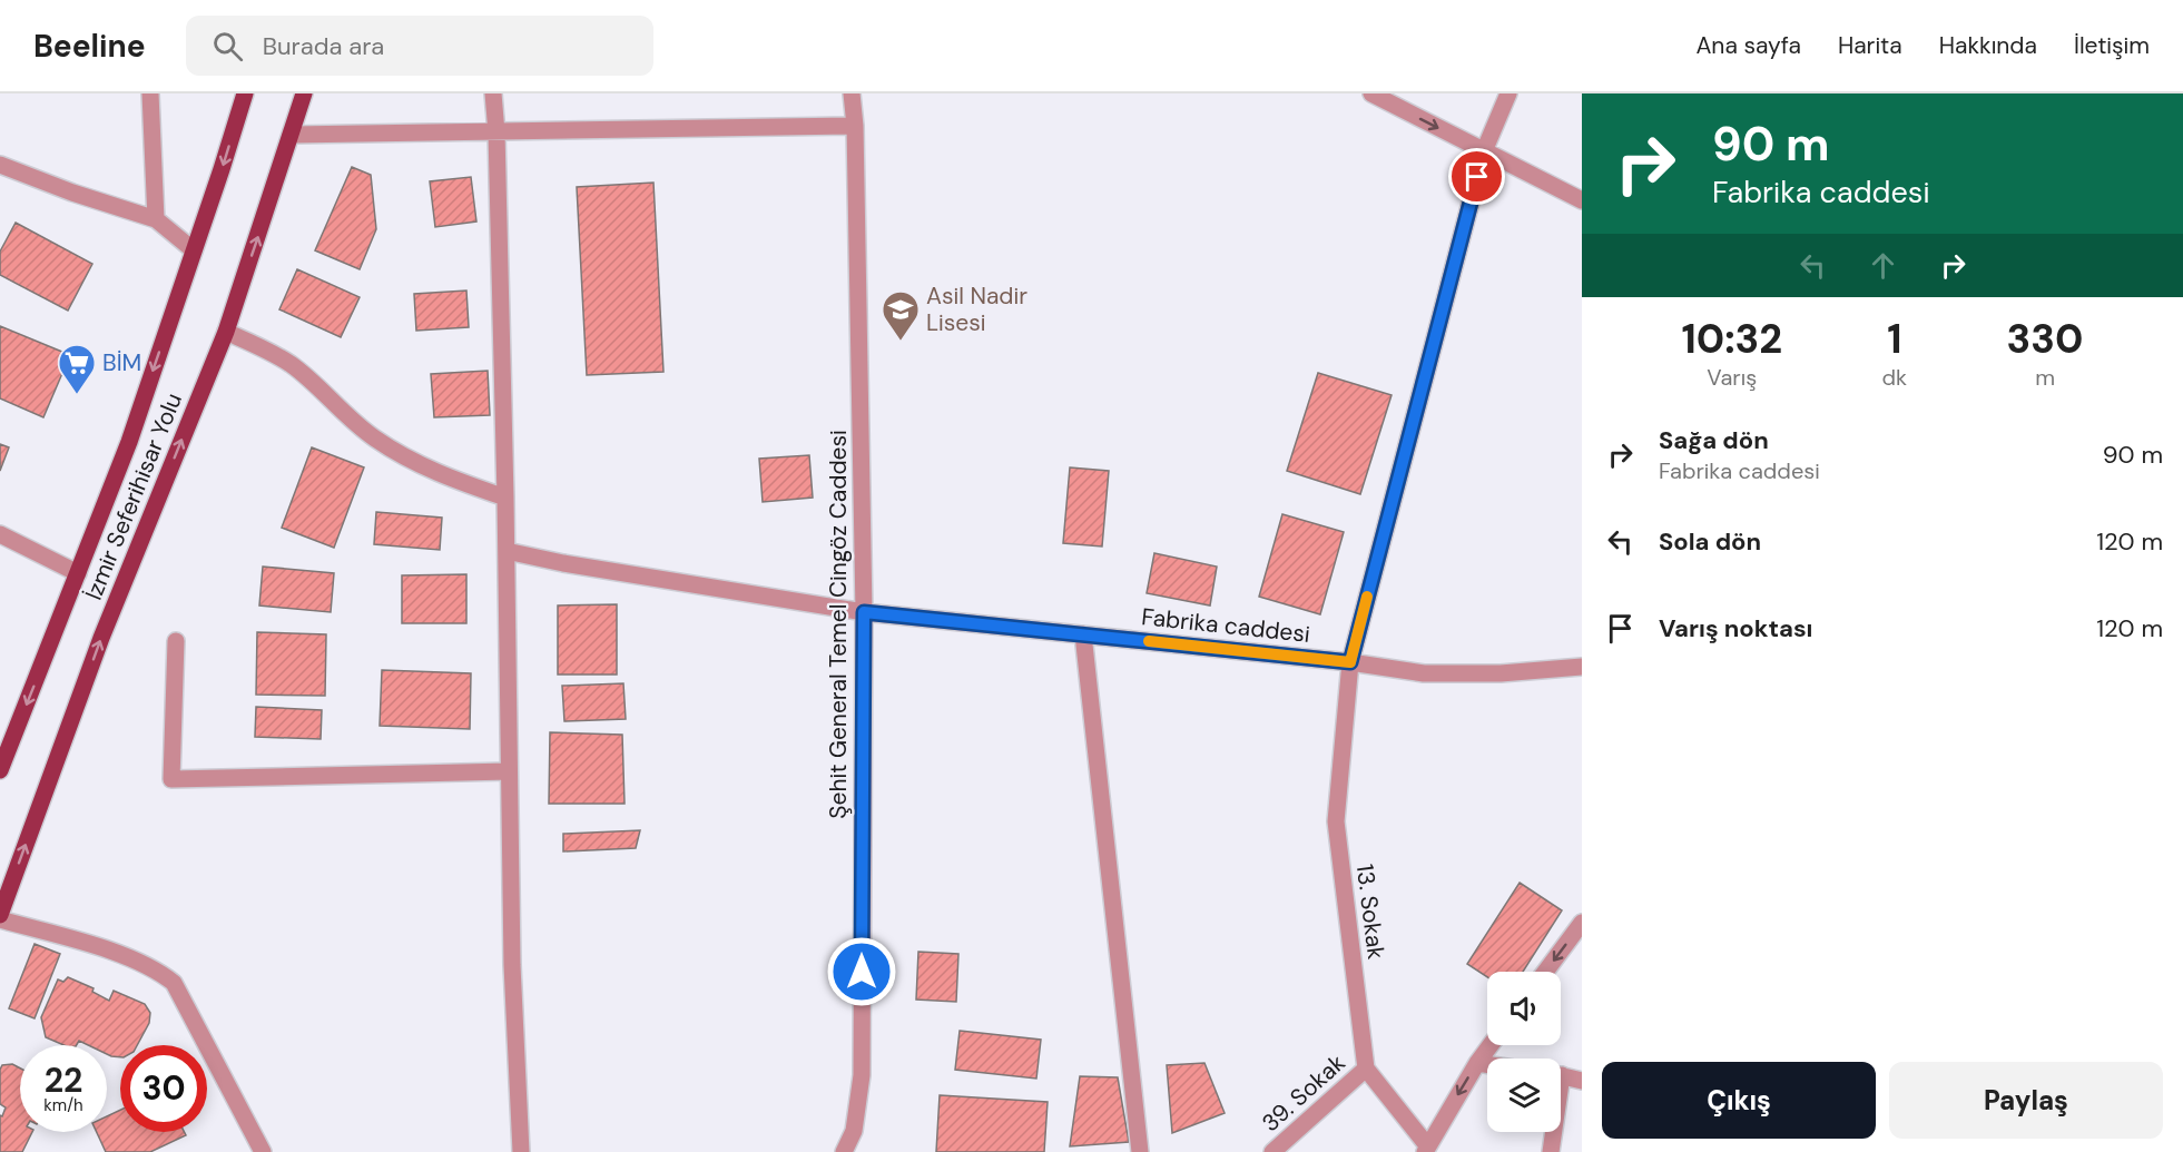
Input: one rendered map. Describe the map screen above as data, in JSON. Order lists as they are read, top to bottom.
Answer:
{
  "streets": {
    "main road": ["İzmir Seferihisar Yolu"],
    "street": [
      "Şehit General Temel Cingöz Caddesi",
      "Fabrika caddesi",
      "13. Sokak",
      "39. Sokak"
    ]
  },
  "crossings": [
    ["Şehit General Temel Cingöz Caddesi", "Fabrika caddesi"],
    ["Fabrika caddesi", "13. Sokak"],
    ["13. Sokak", "39. Sokak"]
  ],
  "places": {
    "school or university": ["Asil Nadir Lisesi"],
    "supermarket": ["BİM"]
  },
  "page": {
    "header": "Beeline",
    "search": "Burada ara",
    "nav": [
      "Ana sayfa",
      "Harita",
      "Hakkında",
      "İletişim"
    ],
    "turn": ["90 m", "Fabrika caddesi"],
    "eta": [
      "10:32",
      "Varış",
      "1",
      "dk",
      "330",
      "m"
    ],
    "list": [
      {
        "name": "Sağa dön",
        "note": "Fabrika caddesi",
        "value": "90 m"
      },
      {
        "name": "Sola dön",
        "value": "120 m"
      },
      {
        "name": "Varış noktası",
        "value": "120 m"
      }
    ],
    "speed": "22 km/h",
    "limit": "30",
    "buttons": ["Çıkış", "Paylaş"]
  }
}
